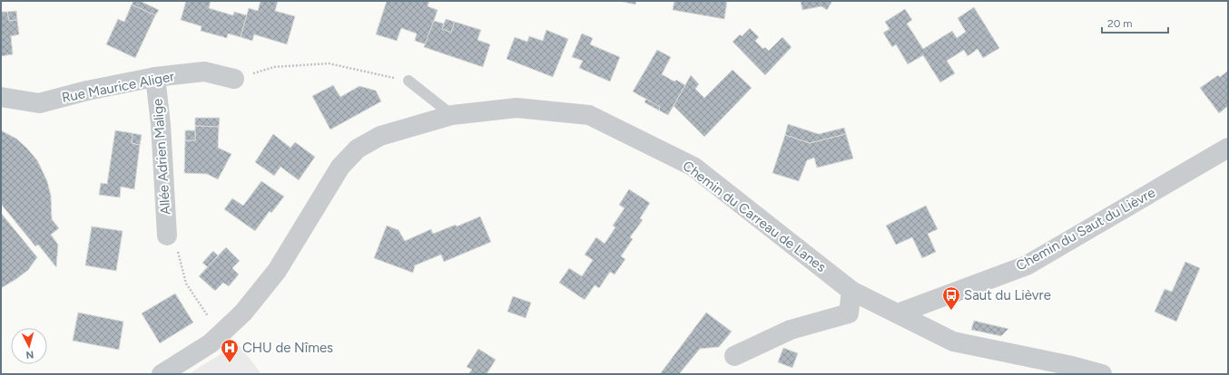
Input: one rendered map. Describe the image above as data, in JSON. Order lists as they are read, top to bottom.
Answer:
{
  "streets": {
    "street": [
      "Rue Maurice Aliger",
      "Allée Adrien Malige",
      "Chemin du Carreau de Lanes",
      "Chemin du Saut du Lièvre"
    ]
  },
  "crossings": [
    ["Rue Maurice Aliger", "Allée Adrien Malige"],
    ["Chemin du Carreau de Lanes", "Chemin du Saut du Lièvre"]
  ],
  "places": {
    "bus stop": ["Saut du Lièvre"],
    "hospital": ["CHU de Nîmes"]
  },
  "scale_bar": "20 m",
  "north": "bottom"
}
